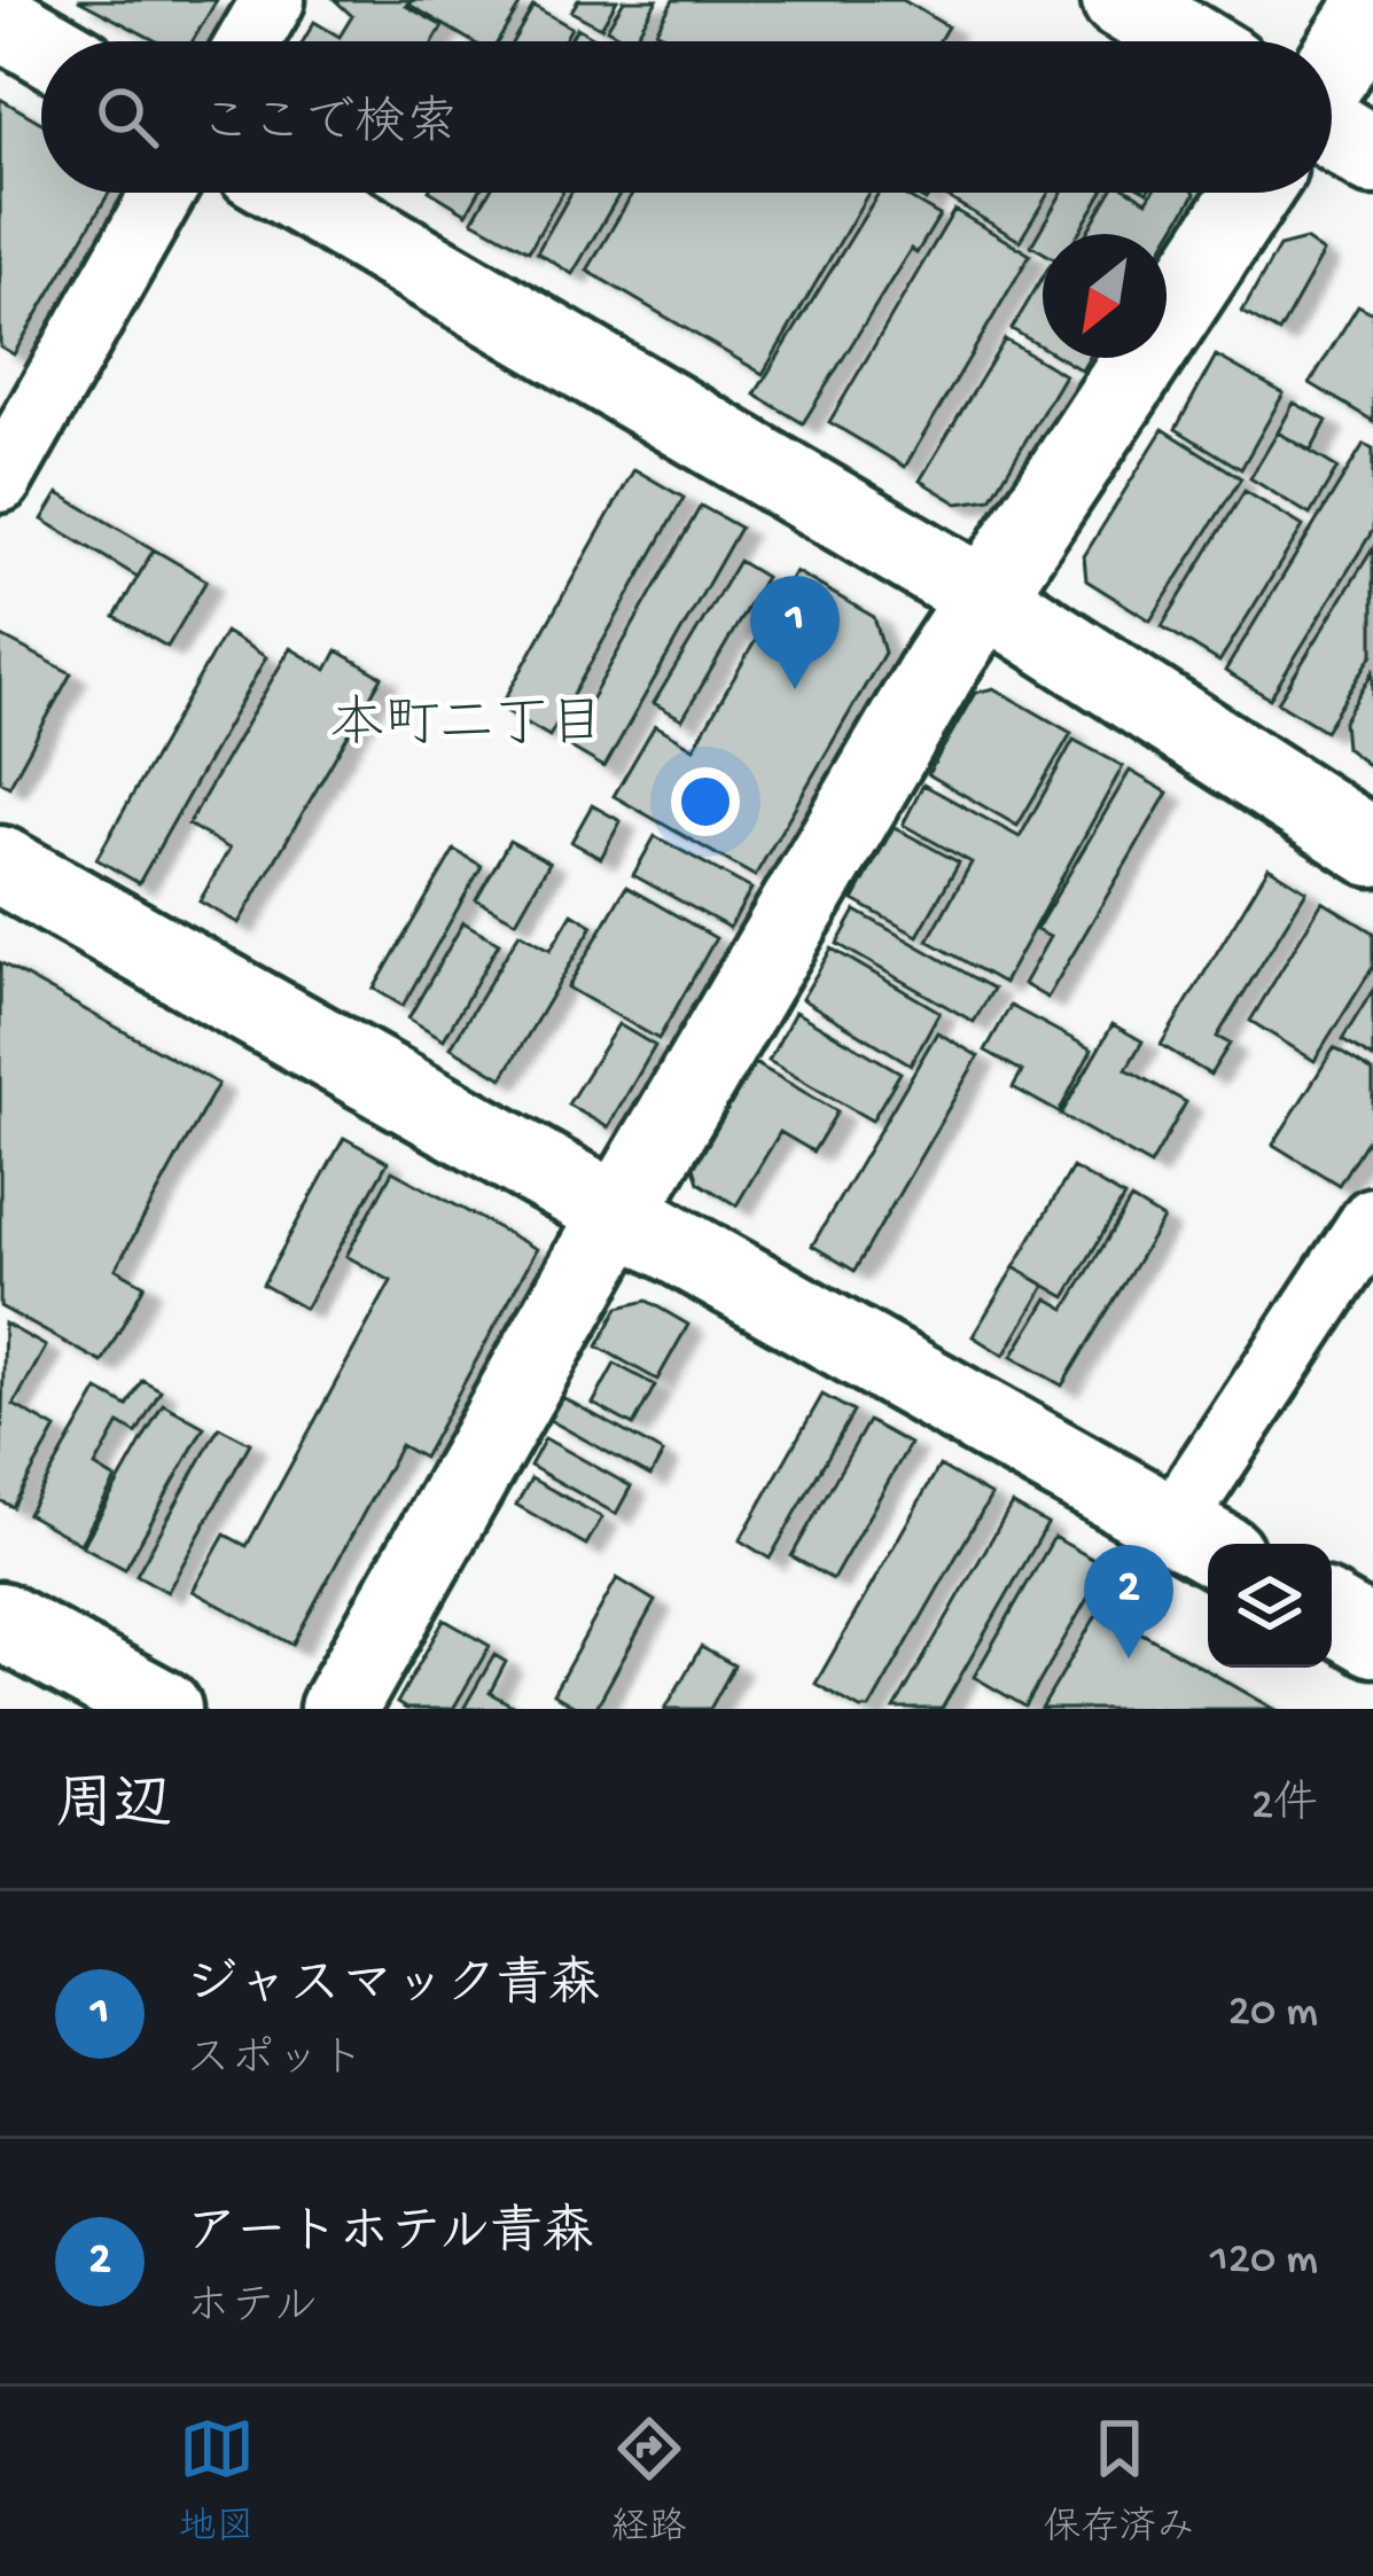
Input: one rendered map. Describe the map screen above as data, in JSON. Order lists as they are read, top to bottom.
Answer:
{
  "districts": ["本町二丁目"],
  "north": "bottom left",
  "page": {
    "search": "ここで検索",
    "pins": ["1", "2"],
    "heading": ["周辺", "2件"],
    "list": [
      {
        "mark": "1",
        "name": "ジャスマック青森",
        "note": "スポット",
        "value": "20 m"
      },
      {
        "mark": "2",
        "name": "アートホテル青森",
        "note": "ホテル",
        "value": "120 m"
      }
    ],
    "nav": ["地図", "経路", "保存済み"]
  }
}
